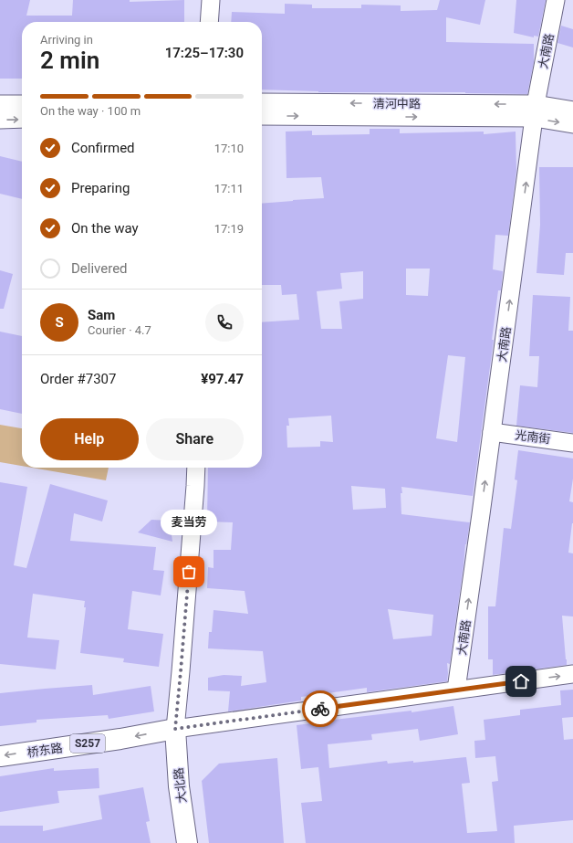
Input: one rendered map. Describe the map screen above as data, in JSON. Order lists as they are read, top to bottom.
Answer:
{
  "streets": {
    "main road": ["S257", "桥东路", "大北路"],
    "street": ["大南路", "清河中路", "光南街"]
  },
  "crossings": [
    ["大南路", "清河中路"],
    ["大南路", "光南街"],
    ["桥东路", "大北路"]
  ],
  "one_way": ["大南路", "桥东路"],
  "places": ["麦当劳"],
  "page": {
    "heading": ["2 min", "Arriving in", "17:25–17:30"],
    "panel": [
      "Sam",
      "Courier · 4.7",
      "Order #7307",
      "¥97.47"
    ],
    "bar": "On the way · 100 m",
    "list": [
      ["Confirmed", "17:10"],
      ["Preparing", "17:11"],
      ["On the way", "17:19"],
      "Delivered"
    ],
    "round": "S",
    "buttons": ["Help", "Share"],
    "bubble": "麦当劳"
  }
}
